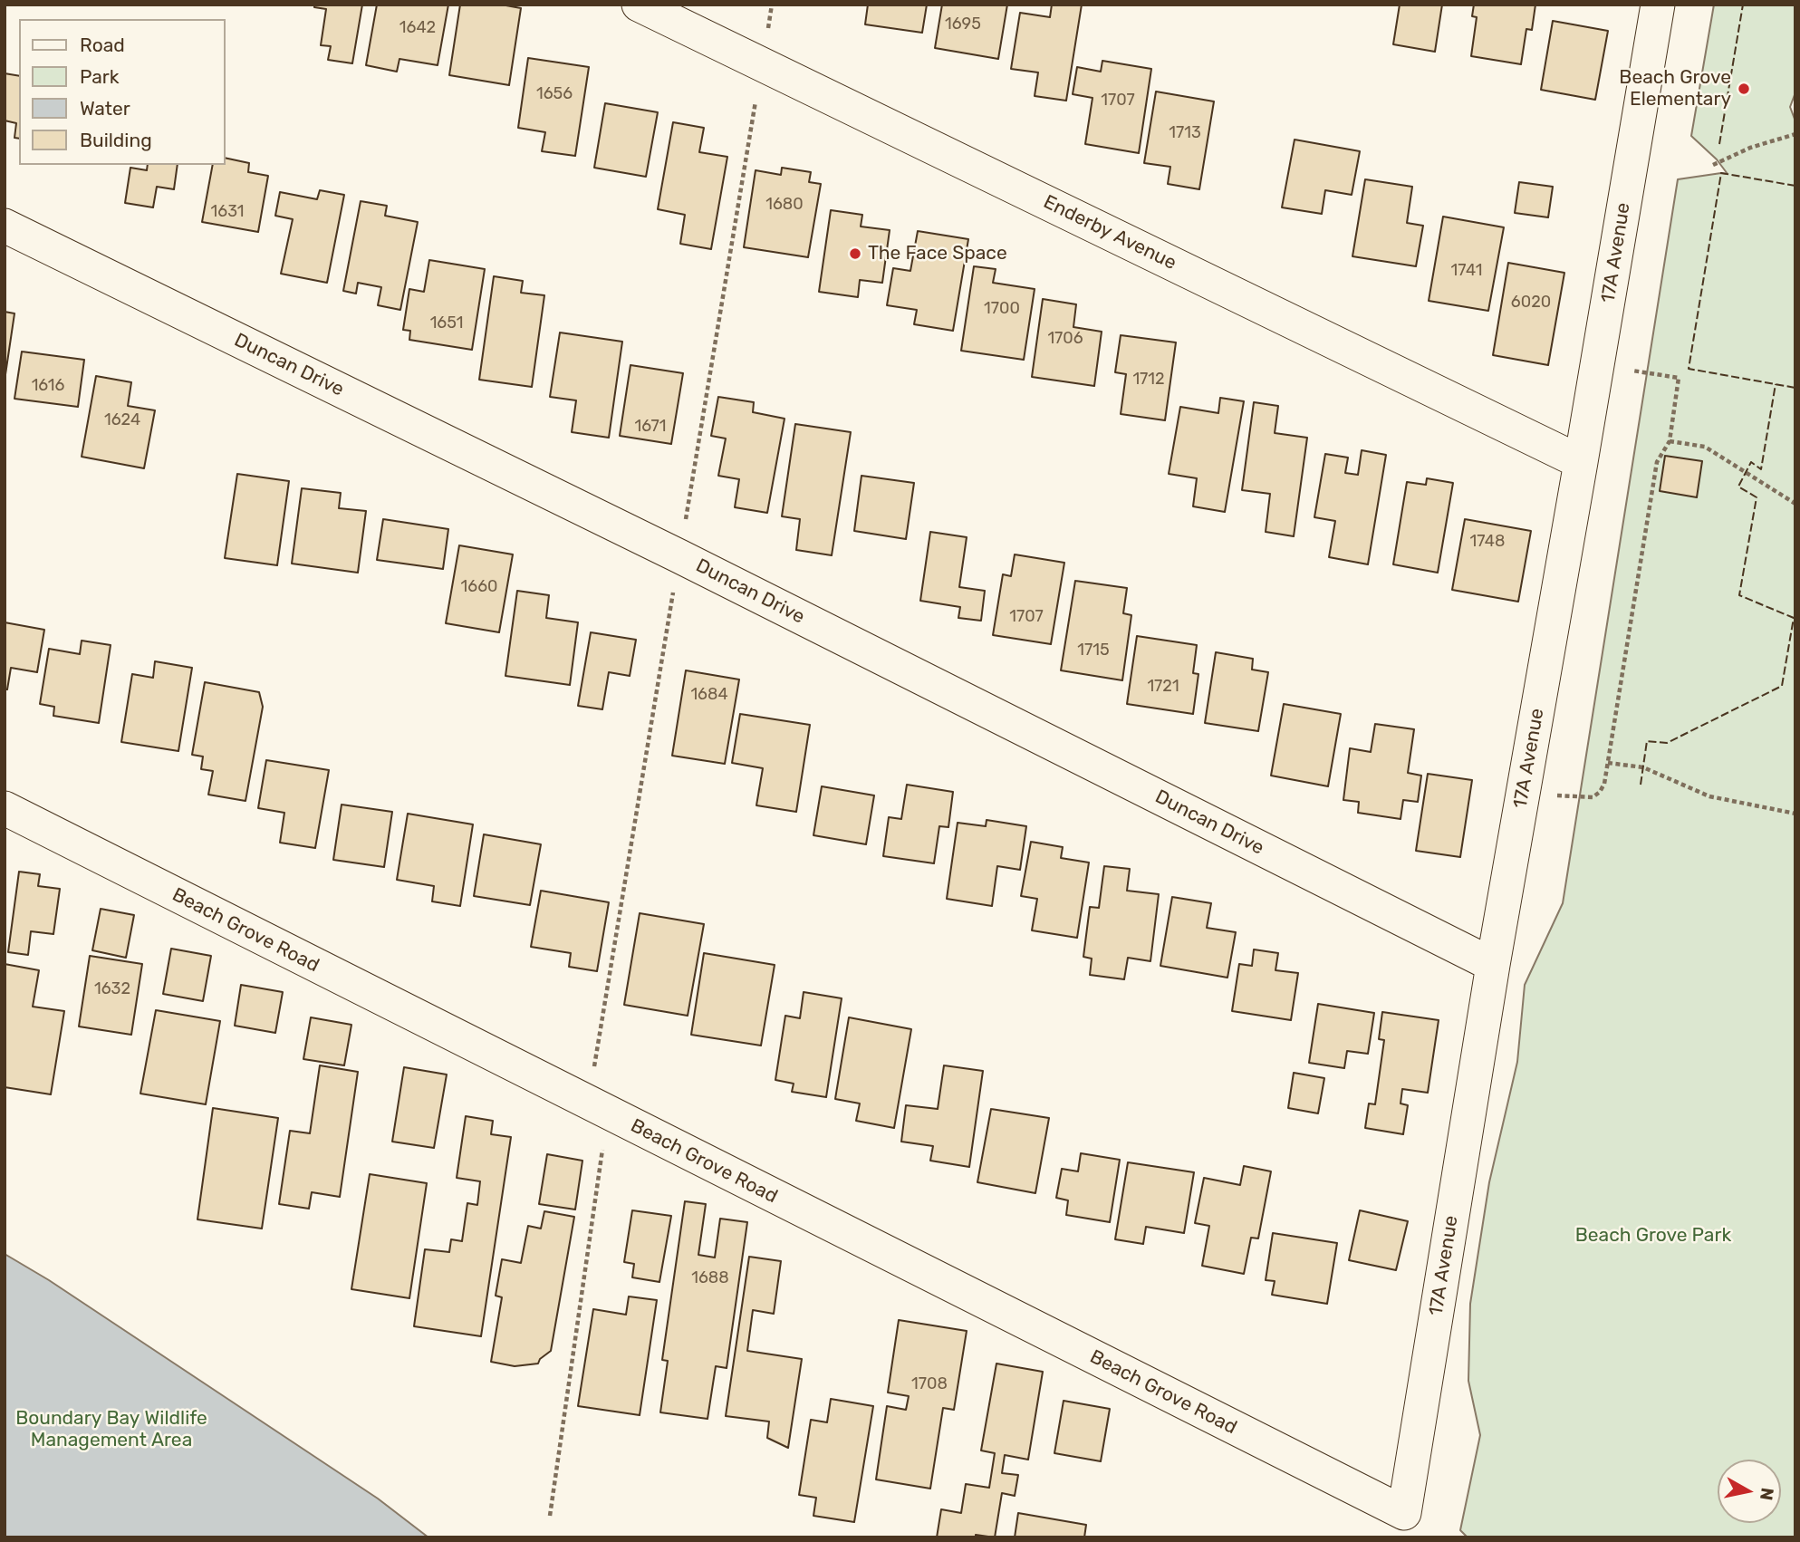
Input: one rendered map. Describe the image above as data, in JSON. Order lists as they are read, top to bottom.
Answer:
{
  "streets": {
    "street": [
      "Enderby Avenue",
      "17A Avenue",
      "Duncan Drive",
      "Beach Grove Road"
    ]
  },
  "crossings": [
    ["Enderby Avenue", "17A Avenue"],
    ["17A Avenue", "Duncan Drive"],
    ["17A Avenue", "Beach Grove Road"]
  ],
  "parks": ["Beach Grove Park", "Boundary Bay Wildlife Management Area"],
  "places": ["Beach Grove Elementary", "The Face Space"],
  "house_numbers": [
    "1695",
    "1642",
    "1656",
    "1707",
    "1713",
    "1680",
    "1631",
    "1741",
    "6020",
    "1700",
    "1651",
    "1706",
    "1712",
    "1616",
    "1624",
    "1671",
    "1748",
    "1660",
    "1707",
    "1715",
    "1721",
    "1684",
    "1632",
    "1688",
    "1708"
  ],
  "legend": [
    "Road",
    "Park",
    "Water",
    "Building"
  ],
  "north": "right"
}
